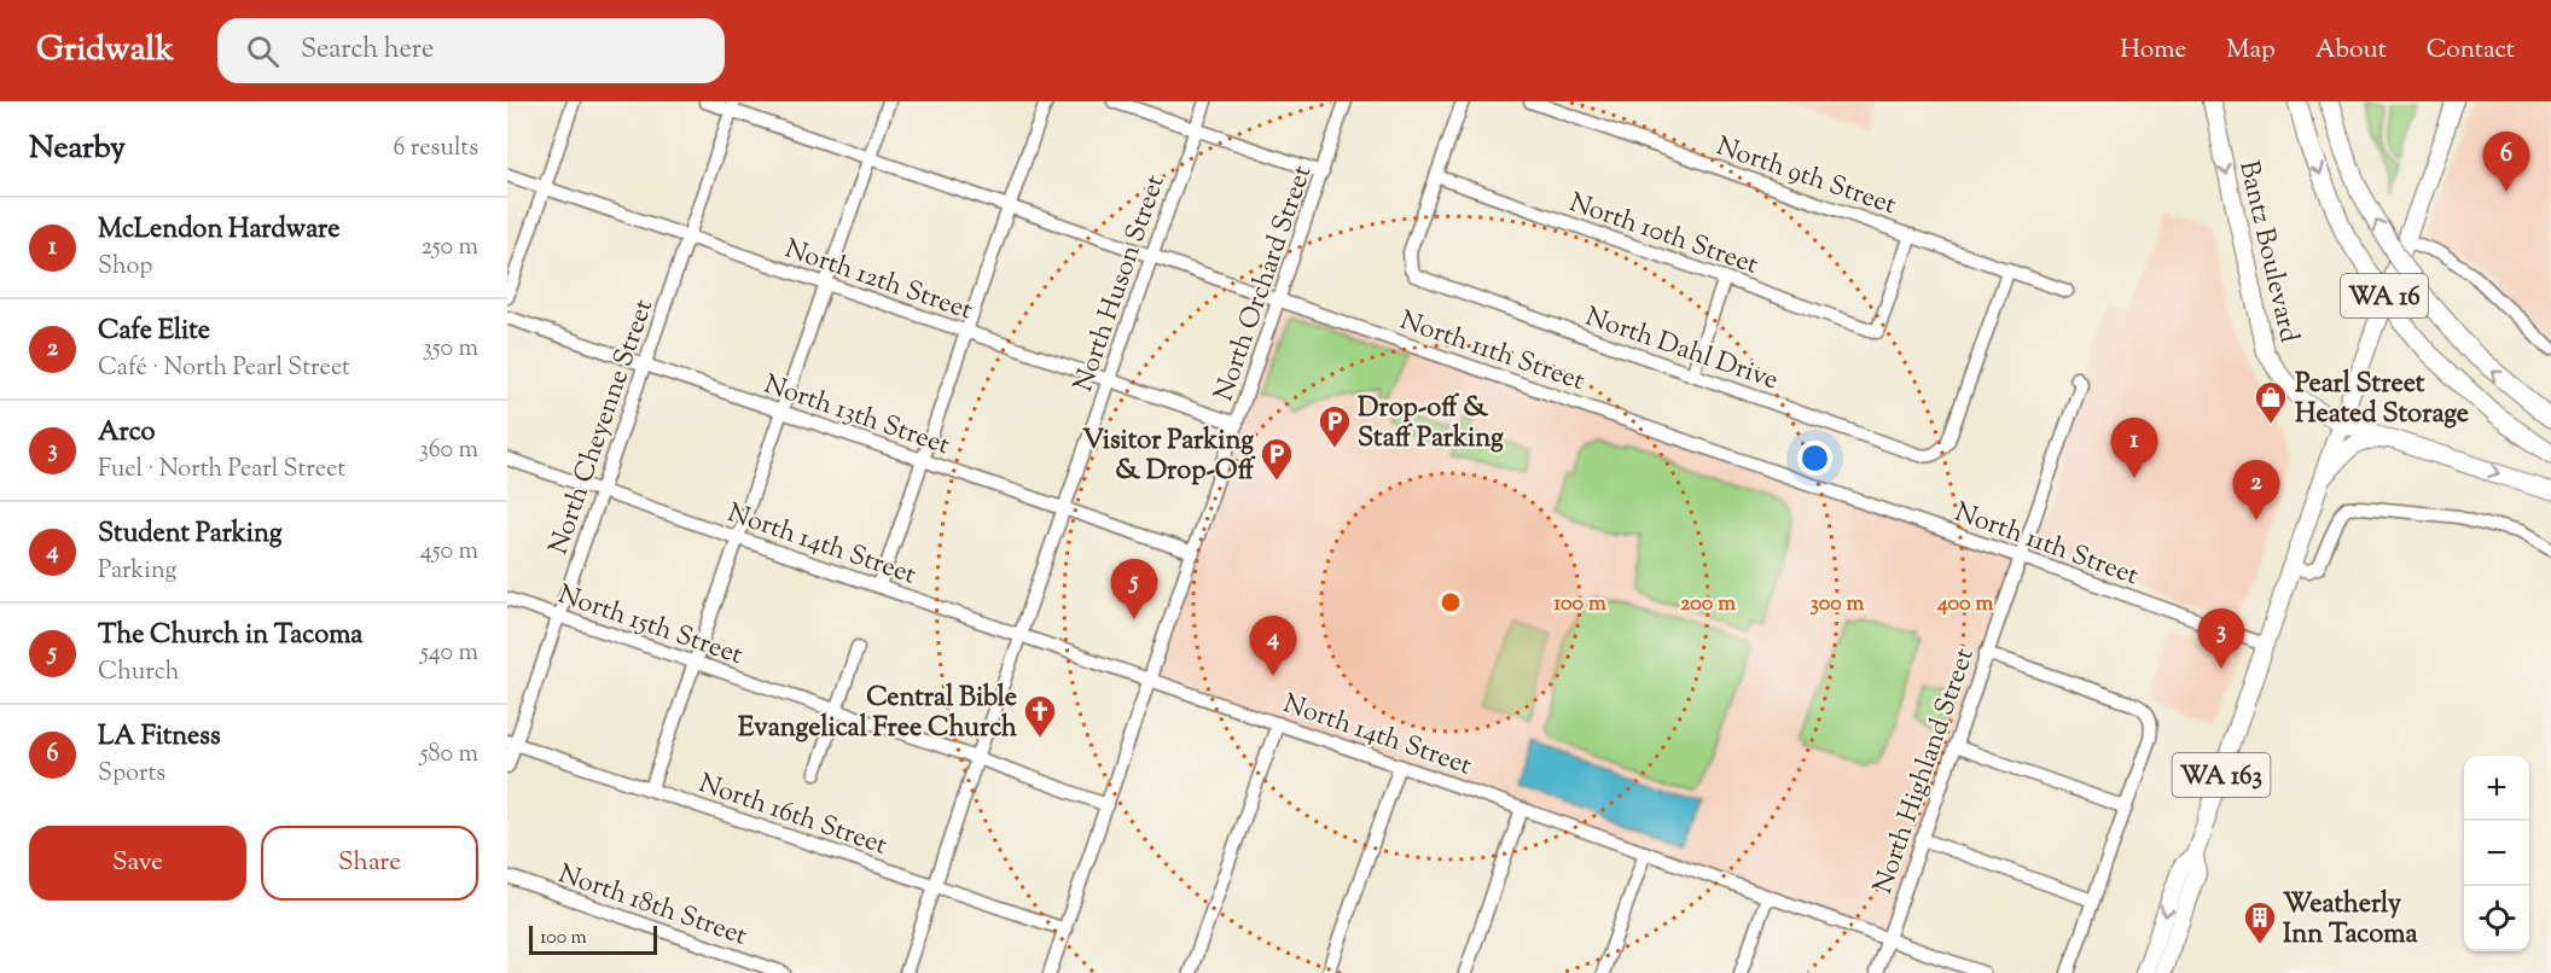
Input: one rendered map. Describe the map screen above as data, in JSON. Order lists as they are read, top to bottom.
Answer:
{
  "streets": {
    "highway": ["WA 16"],
    "main road": ["Bantz Boulevard", "WA 163"],
    "street": [
      "North 9th Street",
      "North 10th Street",
      "North 12th Street",
      "North Huson Street",
      "North Orchard Street",
      "North Dahl Drive",
      "North 11th Street",
      "North 13th Street",
      "North Cheyenne Street",
      "North 14th Street",
      "North 15th Street",
      "North Highland Street",
      "North 16th Street",
      "North 18th Street"
    ]
  },
  "crossings": [
    ["North 9th Street", "North 10th Street"],
    ["North 9th Street", "North Dahl Drive"],
    ["North 10th Street", "North Dahl Drive"],
    ["Bantz Boulevard", "WA 163"],
    ["North 12th Street", "North Huson Street"],
    ["North 12th Street", "North Orchard Street"],
    ["North 12th Street", "North Cheyenne Street"],
    ["North Huson Street", "North 11th Street"],
    ["North Huson Street", "North 13th Street"],
    ["North Huson Street", "North 14th Street"],
    ["North Huson Street", "North 15th Street"],
    ["North Huson Street", "North 16th Street"],
    ["North Orchard Street", "North 11th Street"],
    ["North Orchard Street", "North 13th Street"],
    ["North Orchard Street", "North 14th Street"],
    ["North Orchard Street", "North 15th Street"],
    ["North Orchard Street", "North 16th Street"],
    ["North 11th Street", "North Cheyenne Street"],
    ["North 11th Street", "North Highland Street"],
    ["North 11th Street", "WA 163"],
    ["North 13th Street", "North Cheyenne Street"],
    ["North Cheyenne Street", "North 14th Street"],
    ["North Cheyenne Street", "North 15th Street"],
    ["North Cheyenne Street", "North 16th Street"],
    ["North 14th Street", "North Highland Street"]
  ],
  "one_way": ["Bantz Boulevard"],
  "places": {
    "shop": ["Pearl Street Heated Storage"],
    "parking": ["Drop-off & Staff Parking", "Visitor Parking & Drop-Off"],
    "church": ["Central Bible Evangelical Free Church"],
    "building": ["Weatherly Inn Tacoma"]
  },
  "scale_bar": "100 m",
  "page": {
    "header": "Gridwalk",
    "search": "Search here",
    "nav": [
      "Home",
      "Map",
      "About",
      "Contact"
    ],
    "heading": ["Nearby", "6 results"],
    "pins": [
      "6",
      "1",
      "2",
      "5",
      "3",
      "4"
    ],
    "list": [
      {
        "mark": "1",
        "name": "McLendon Hardware",
        "note": "Shop",
        "value": "250 m"
      },
      {
        "mark": "2",
        "name": "Cafe Elite",
        "note": "Café · North Pearl Street",
        "value": "350 m"
      },
      {
        "mark": "3",
        "name": "Arco",
        "note": "Fuel · North Pearl Street",
        "value": "360 m"
      },
      {
        "mark": "4",
        "name": "Student Parking",
        "note": "Parking",
        "value": "450 m"
      },
      {
        "mark": "5",
        "name": "The Church in Tacoma",
        "note": "Church",
        "value": "540 m"
      },
      {
        "mark": "6",
        "name": "LA Fitness",
        "note": "Sports",
        "value": "580 m"
      }
    ],
    "map_buttons": ["+", "−"],
    "buttons": ["Save", "Share"],
    "scale": "100 m"
  },
  "rings": [
    "100 m",
    "200 m",
    "300 m",
    "400 m"
  ]
}
